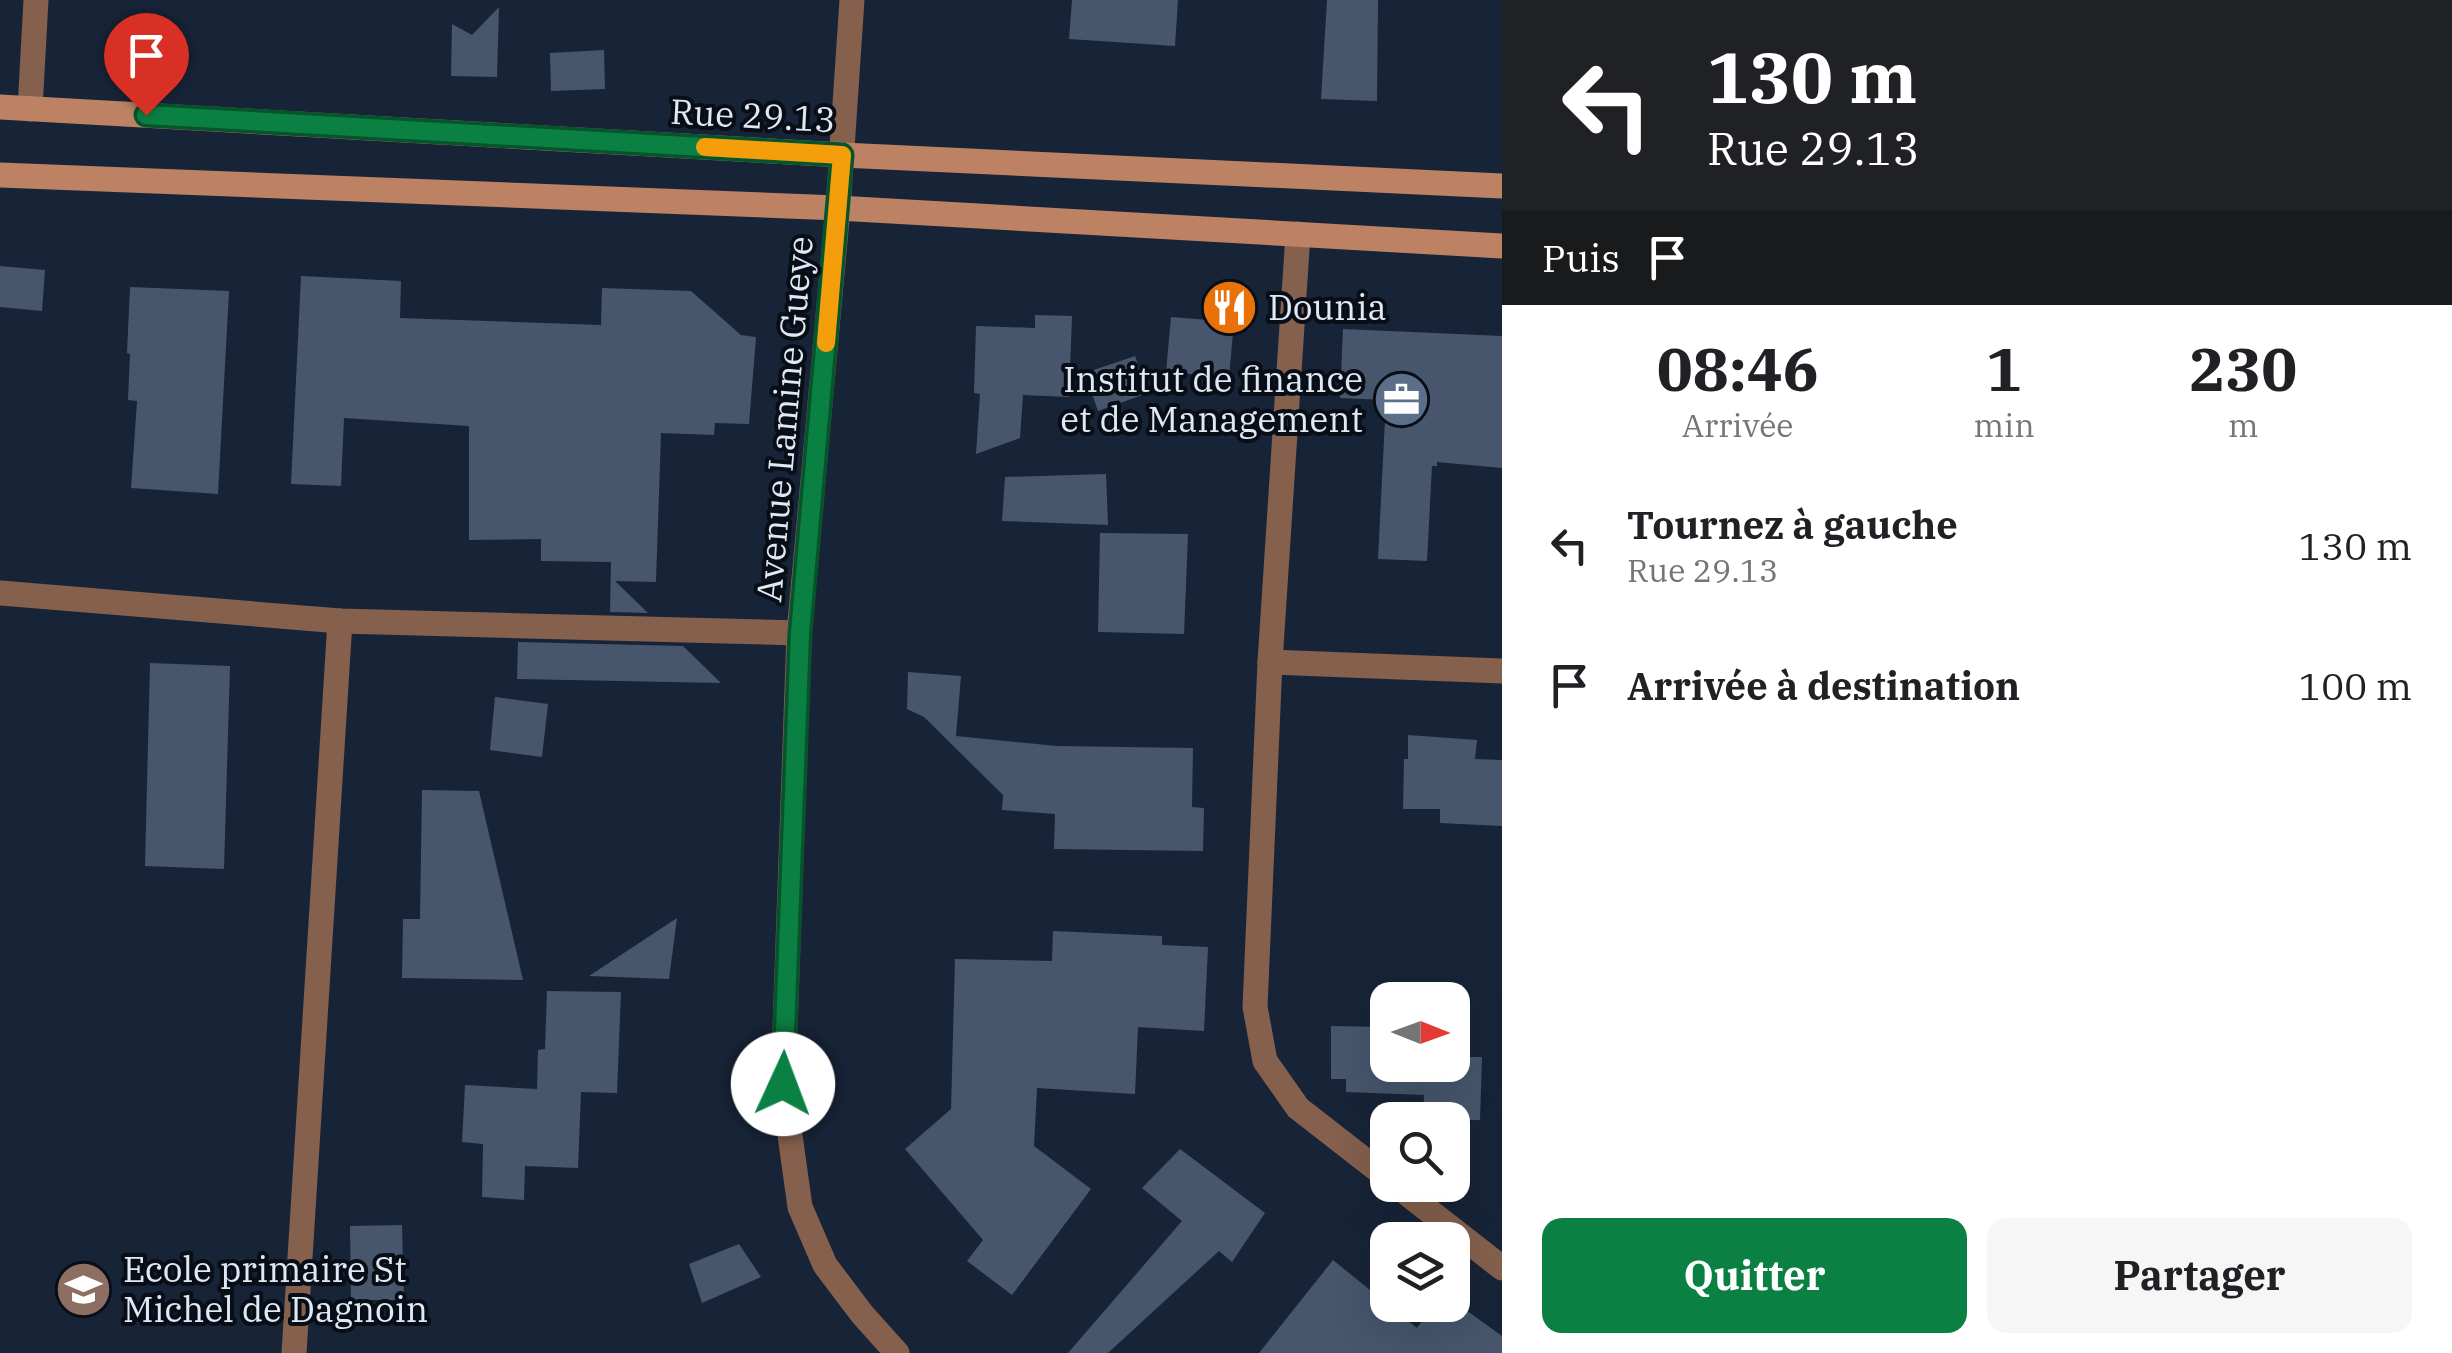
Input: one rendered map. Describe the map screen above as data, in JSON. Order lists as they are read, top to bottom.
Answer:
{
  "streets": {
    "main road": ["Rue 29.13"],
    "street": ["Avenue Lamine Gueye"]
  },
  "crossings": [
    ["Rue 29.13", "Avenue Lamine Gueye"]
  ],
  "places": {
    "restaurant": ["Dounia"],
    "office": ["Institut de finance et de Management"],
    "school or university": ["Ecole primaire St Michel de Dagnoin"]
  },
  "north": "right",
  "page": {
    "turn": ["130 m", "Rue 29.13"],
    "then": "Puis",
    "eta": [
      "08:46",
      "Arrivée",
      "1",
      "min",
      "230",
      "m"
    ],
    "list": [
      {
        "name": "Tournez à gauche",
        "note": "Rue 29.13",
        "value": "130 m"
      },
      {
        "name": "Arrivée à destination",
        "value": "100 m"
      }
    ],
    "buttons": ["Quitter", "Partager"]
  }
}
